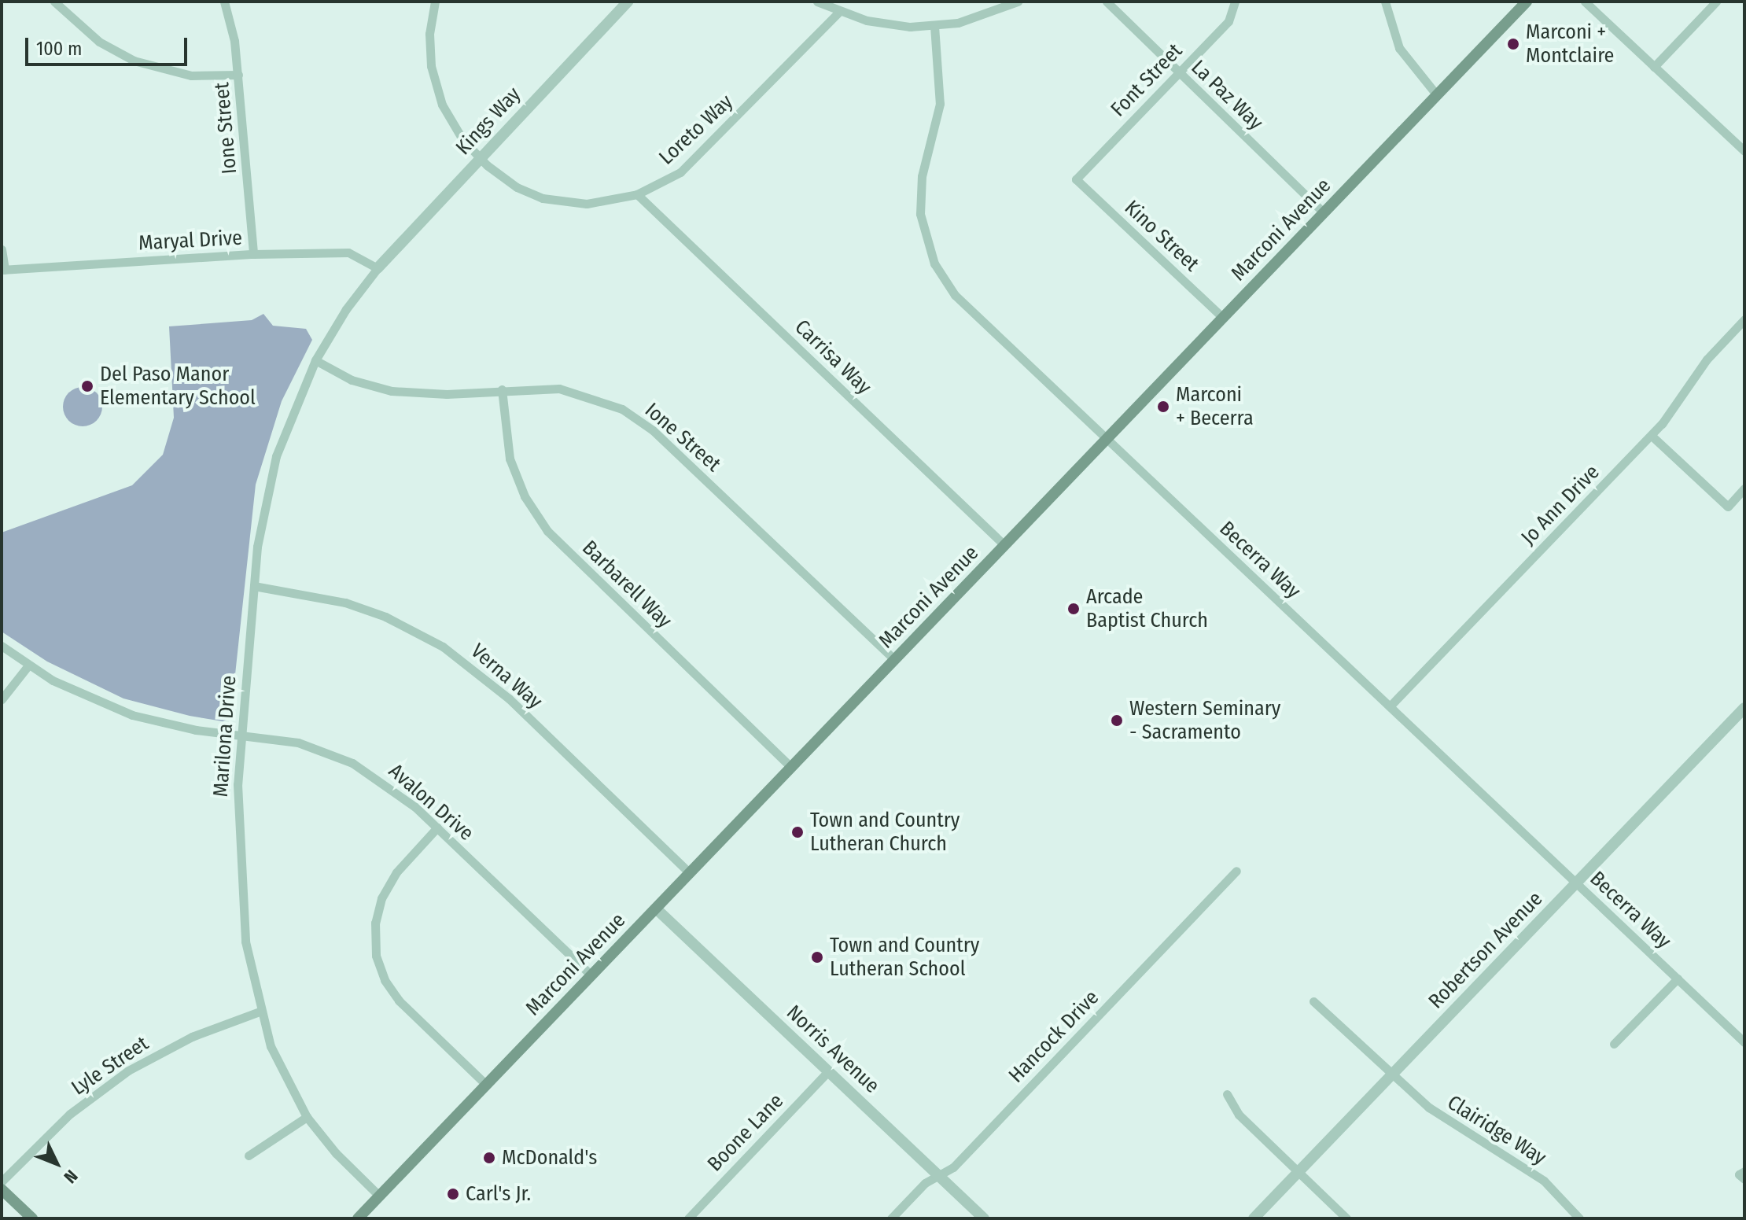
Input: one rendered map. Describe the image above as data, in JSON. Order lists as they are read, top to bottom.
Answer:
{
  "streets": {
    "main road": ["Marconi Avenue"],
    "street": [
      "Font Street",
      "La Paz Way",
      "Kings Way",
      "Ione Street",
      "Loreto Way",
      "Kino Street",
      "Maryal Drive",
      "Carrisa Way",
      "Jo Ann Drive",
      "Becerra Way",
      "Barbarell Way",
      "Verna Way",
      "Marilona Drive",
      "Avalon Drive",
      "Robertson Avenue",
      "Hancock Drive",
      "Norris Avenue",
      "Lyle Street",
      "Clairidge Way",
      "Boone Lane"
    ]
  },
  "crossings": [
    ["Font Street", "La Paz Way"],
    ["Font Street", "Kino Street"],
    ["La Paz Way", "Marconi Avenue"],
    ["Kings Way", "Loreto Way"],
    ["Kings Way", "Maryal Drive"],
    ["Kings Way", "Marilona Drive"],
    ["Ione Street", "Marconi Avenue"],
    ["Ione Street", "Maryal Drive"],
    ["Ione Street", "Barbarell Way"],
    ["Ione Street", "Marilona Drive"],
    ["Loreto Way", "Carrisa Way"],
    ["Marconi Avenue", "Kino Street"],
    ["Marconi Avenue", "Carrisa Way"],
    ["Marconi Avenue", "Becerra Way"],
    ["Marconi Avenue", "Barbarell Way"],
    ["Marconi Avenue", "Verna Way"],
    ["Marconi Avenue", "Marilona Drive"],
    ["Marconi Avenue", "Avalon Drive"],
    ["Marconi Avenue", "Norris Avenue"],
    ["Maryal Drive", "Marilona Drive"],
    ["Jo Ann Drive", "Becerra Way"],
    ["Becerra Way", "Robertson Avenue"],
    ["Verna Way", "Marilona Drive"],
    ["Marilona Drive", "Avalon Drive"],
    ["Marilona Drive", "Lyle Street"],
    ["Robertson Avenue", "Clairidge Way"],
    ["Hancock Drive", "Norris Avenue"],
    ["Norris Avenue", "Boone Lane"]
  ],
  "places": [
    "Marconi + Montclaire",
    "Del Paso Manor Elementary School",
    "Marconi + Becerra",
    "Arcade Baptist Church",
    "Western Seminary - Sacramento",
    "Town and Country Lutheran Church",
    "Town and Country Lutheran School",
    "McDonald's",
    "Carl's Jr."
  ],
  "scale_bar": "100 m",
  "north": "bottom right"
}
